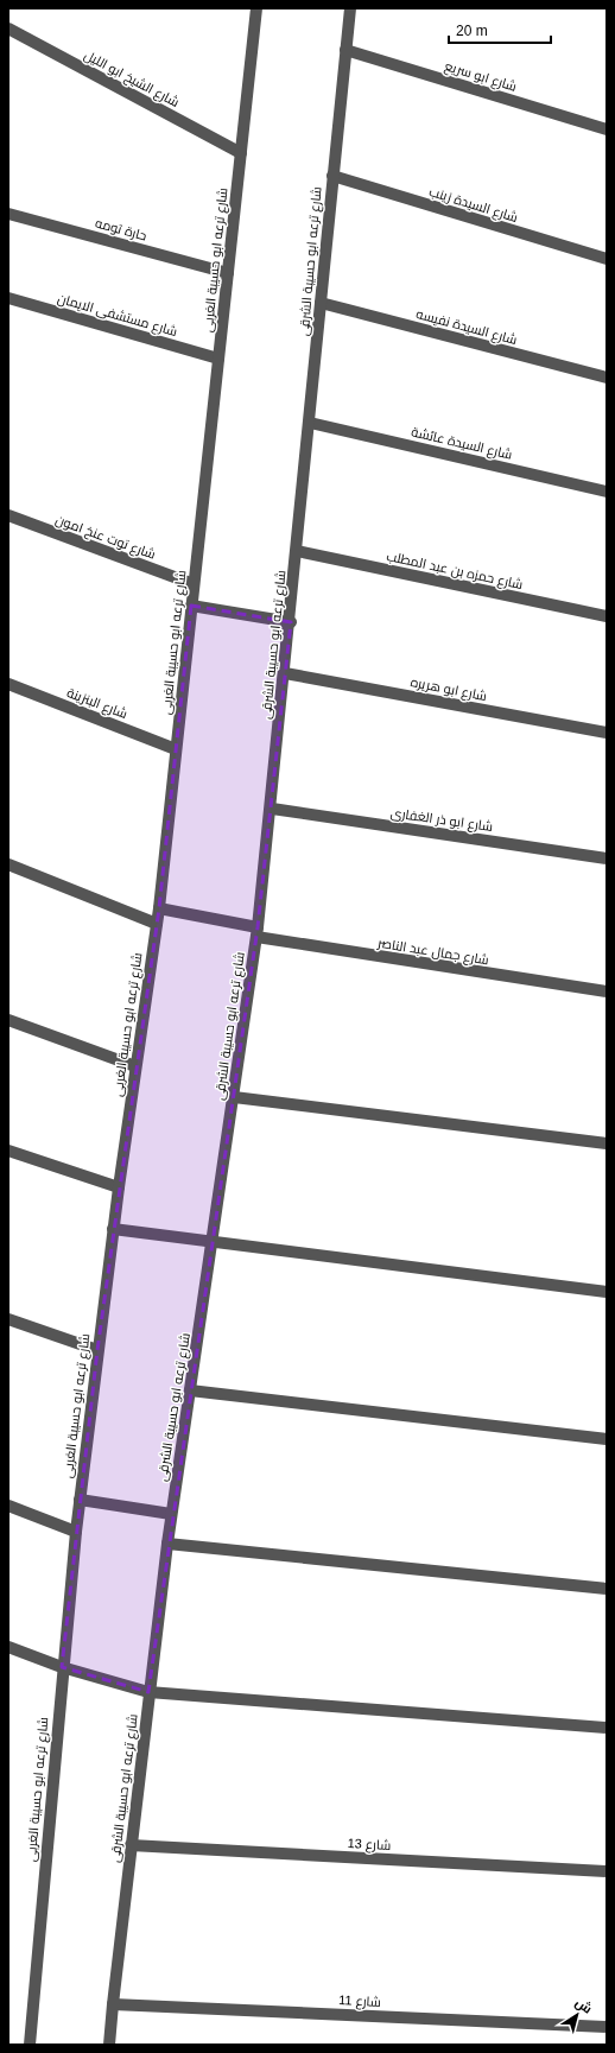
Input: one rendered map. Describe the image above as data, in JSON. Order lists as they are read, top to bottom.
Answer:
{
  "streets": {
    "street": [
      "شارع ابو سريع",
      "شارع الشيخ ابو الليل",
      "شارع السيدة زينب",
      "حارة تومه",
      "شارع ترعه ابو حسيبة الغربى",
      "شارع ترعه ابو حسيبة الشرقى",
      "شارع مستشفى الايمان",
      "شارع السيدة نفيسه",
      "شارع السيدة عائشة",
      "شارع توت عنخ امون",
      "شارع حمزه بن عبد المطلب",
      "شارع ابو هريره",
      "شارع البنزينة",
      "شارع ابو ذر الغفارى",
      "شارع جمال عبد الناصر",
      "شارع 13",
      "شارع 11"
    ]
  },
  "crossings": [
    ["شارع ابو سريع", "شارع ترعه ابو حسيبة الشرقى"],
    ["شارع الشيخ ابو الليل", "شارع ترعه ابو حسيبة الغربى"],
    ["شارع السيدة زينب", "شارع ترعه ابو حسيبة الشرقى"],
    ["حارة تومه", "شارع ترعه ابو حسيبة الغربى"],
    ["شارع ترعه ابو حسيبة الغربى", "شارع مستشفى الايمان"],
    ["شارع ترعه ابو حسيبة الغربى", "شارع توت عنخ امون"],
    ["شارع ترعه ابو حسيبة الغربى", "شارع البنزينة"],
    ["شارع ترعه ابو حسيبة الغربى", "شارع جمال عبد الناصر"],
    ["شارع ترعه ابو حسيبة الشرقى", "شارع السيدة نفيسه"],
    ["شارع ترعه ابو حسيبة الشرقى", "شارع السيدة عائشة"],
    ["شارع ترعه ابو حسيبة الشرقى", "شارع حمزه بن عبد المطلب"],
    ["شارع ترعه ابو حسيبة الشرقى", "شارع ابو هريره"],
    ["شارع ترعه ابو حسيبة الشرقى", "شارع ابو ذر الغفارى"],
    ["شارع ترعه ابو حسيبة الشرقى", "شارع جمال عبد الناصر"],
    ["شارع ترعه ابو حسيبة الشرقى", "شارع 13"],
    ["شارع ترعه ابو حسيبة الشرقى", "شارع 11"]
  ],
  "scale_bar": "20 m",
  "north": "top right"
}
